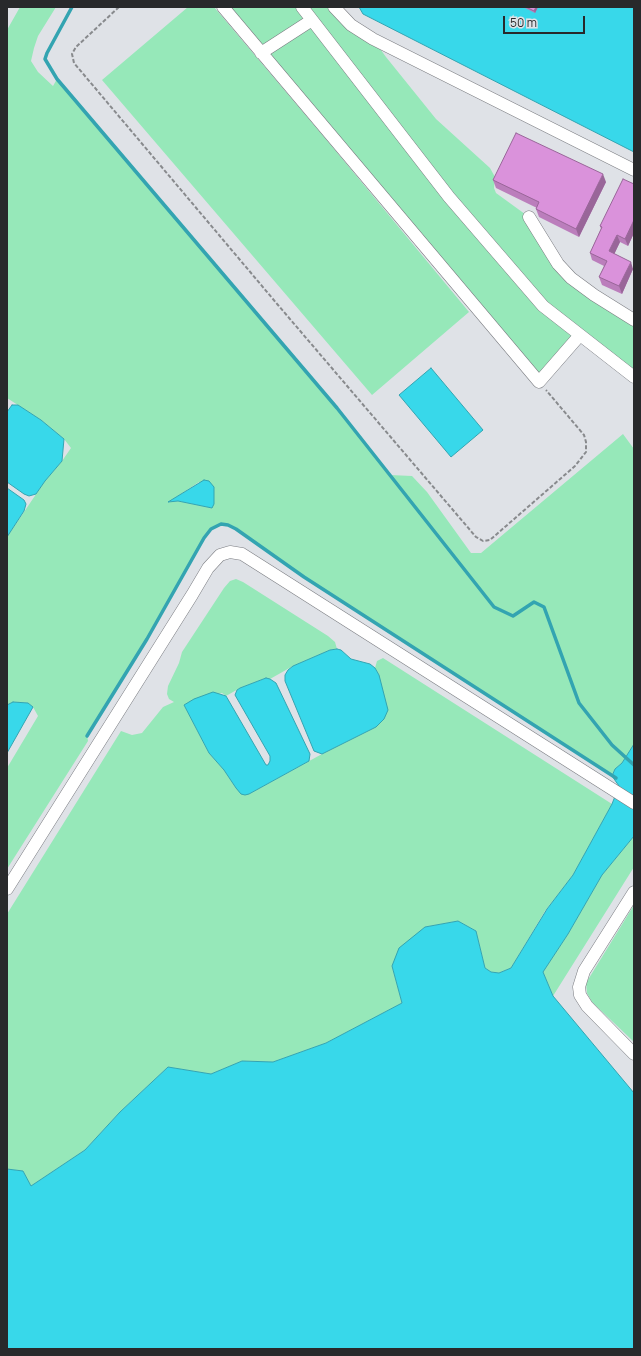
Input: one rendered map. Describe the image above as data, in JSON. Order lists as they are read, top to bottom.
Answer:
{
  "scale_bar": "50 m"
}
